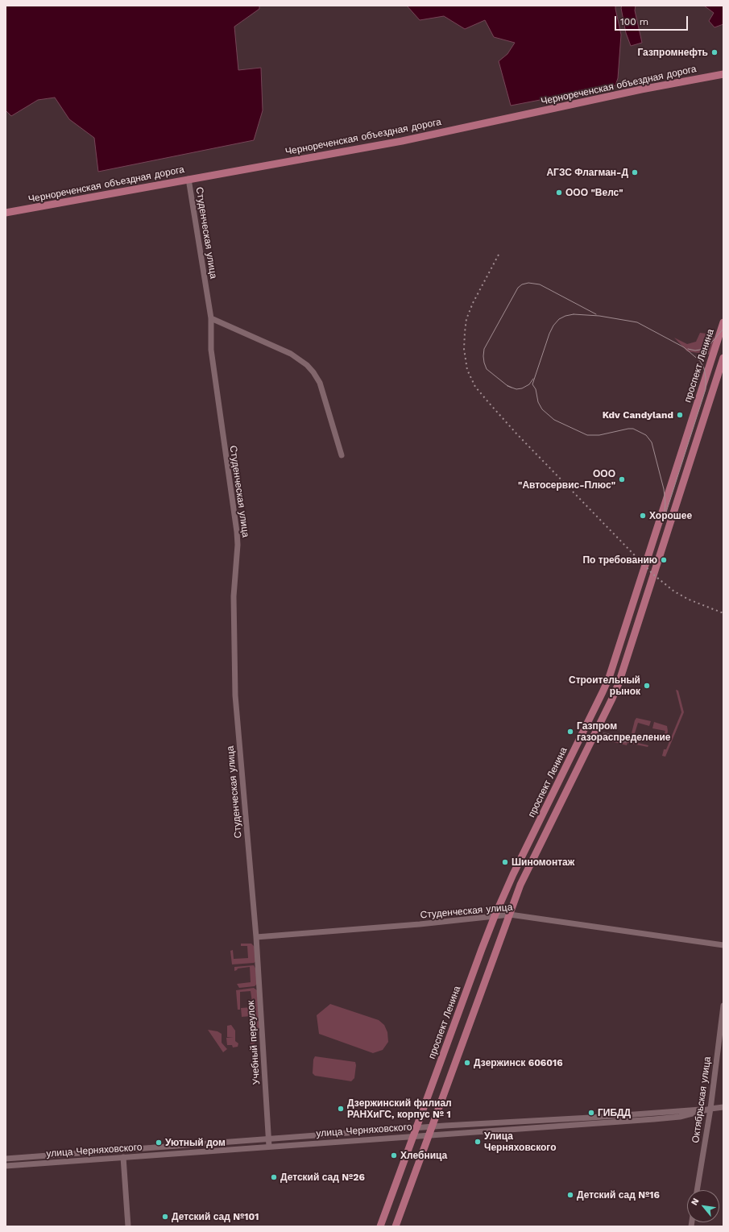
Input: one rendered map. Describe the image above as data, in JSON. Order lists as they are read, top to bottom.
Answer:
{
  "streets": {
    "main road": ["Чернореченская объездная дорога", "проспект Ленина"],
    "street": [
      "Студенческая улица",
      "Учебный переулок",
      "Октябрьская улица",
      "улица Черняховского"
    ]
  },
  "crossings": [
    ["Чернореченская объездная дорога", "Студенческая улица"],
    ["Студенческая улица", "проспект Ленина"],
    ["Студенческая улица", "Учебный переулок"],
    ["проспект Ленина", "улица Черняховского"],
    ["Учебный переулок", "улица Черняховского"],
    ["Октябрьская улица", "улица Черняховского"]
  ],
  "places": [
    "Газпромнефть",
    "АГЗС Флагман-Д",
    "ООО \"Велс\"",
    "Kdv Candyland",
    "ООО \"Автосервис-Плюс\"",
    "Хорошее",
    "По требованию",
    "Строительный рынок",
    "Газпром газораспределение",
    "Шиномонтаж",
    "Дзержинск 606016",
    "Дзержинский филиал РАНХиГС, корпус № 1",
    "ГИБДД",
    "Улица Черняховского",
    "Уютный дом",
    "Хлебница",
    "Детский сад №26",
    "Детский сад №16",
    "Детский сад №101"
  ],
  "scale_bar": "100 m",
  "north": "top left"
}
